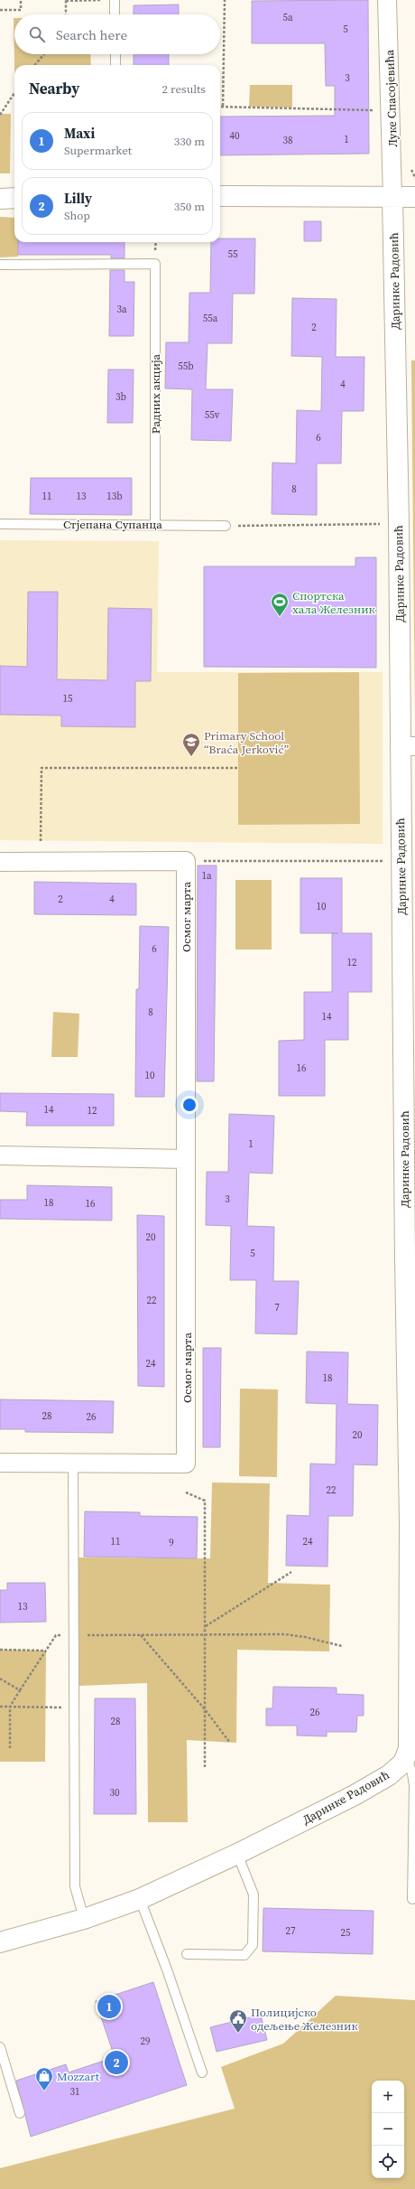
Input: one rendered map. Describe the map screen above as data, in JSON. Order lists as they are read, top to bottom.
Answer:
{
  "streets": {
    "street": ["Луке Спасојевића", "Даринке Радовић", "Осмог марта"],
    "lane": ["Радних акција", "Стјепана Супанца"]
  },
  "crossings": [
    ["Луке Спасојевића", "Даринке Радовић"],
    ["Радних акција", "Стјепана Супанца"]
  ],
  "places": {
    "sports": ["Спортска хала Железник"],
    "school or university": ["Primary School “Braća Jerković”"],
    "public building": ["Полицијско одељење Железник"],
    "shop": ["Mozzart"]
  },
  "house_numbers": [
    "5a",
    "5",
    "3",
    "40",
    "1",
    "38",
    "55",
    "3a",
    "55a",
    "2",
    "55b",
    "4",
    "3b",
    "55v",
    "6",
    "8",
    "11",
    "13",
    "13b",
    "15",
    "1a",
    "2",
    "4",
    "10",
    "6",
    "12",
    "8",
    "14",
    "16",
    "10",
    "14",
    "12",
    "1",
    "3",
    "18",
    "16",
    "20",
    "5",
    "22",
    "7",
    "24",
    "18",
    "28",
    "26",
    "20",
    "22",
    "11",
    "24",
    "9",
    "13",
    "26",
    "28",
    "30",
    "27",
    "25",
    "29",
    "31"
  ],
  "page": {
    "search": "Search here",
    "heading": ["Nearby", "2 results"],
    "list": [
      {
        "mark": "1",
        "name": "Maxi",
        "note": "Supermarket",
        "value": "330 m"
      },
      {
        "mark": "2",
        "name": "Lilly",
        "note": "Shop",
        "value": "350 m"
      }
    ],
    "pins": ["1", "2"],
    "map_buttons": ["+", "−"]
  }
}
